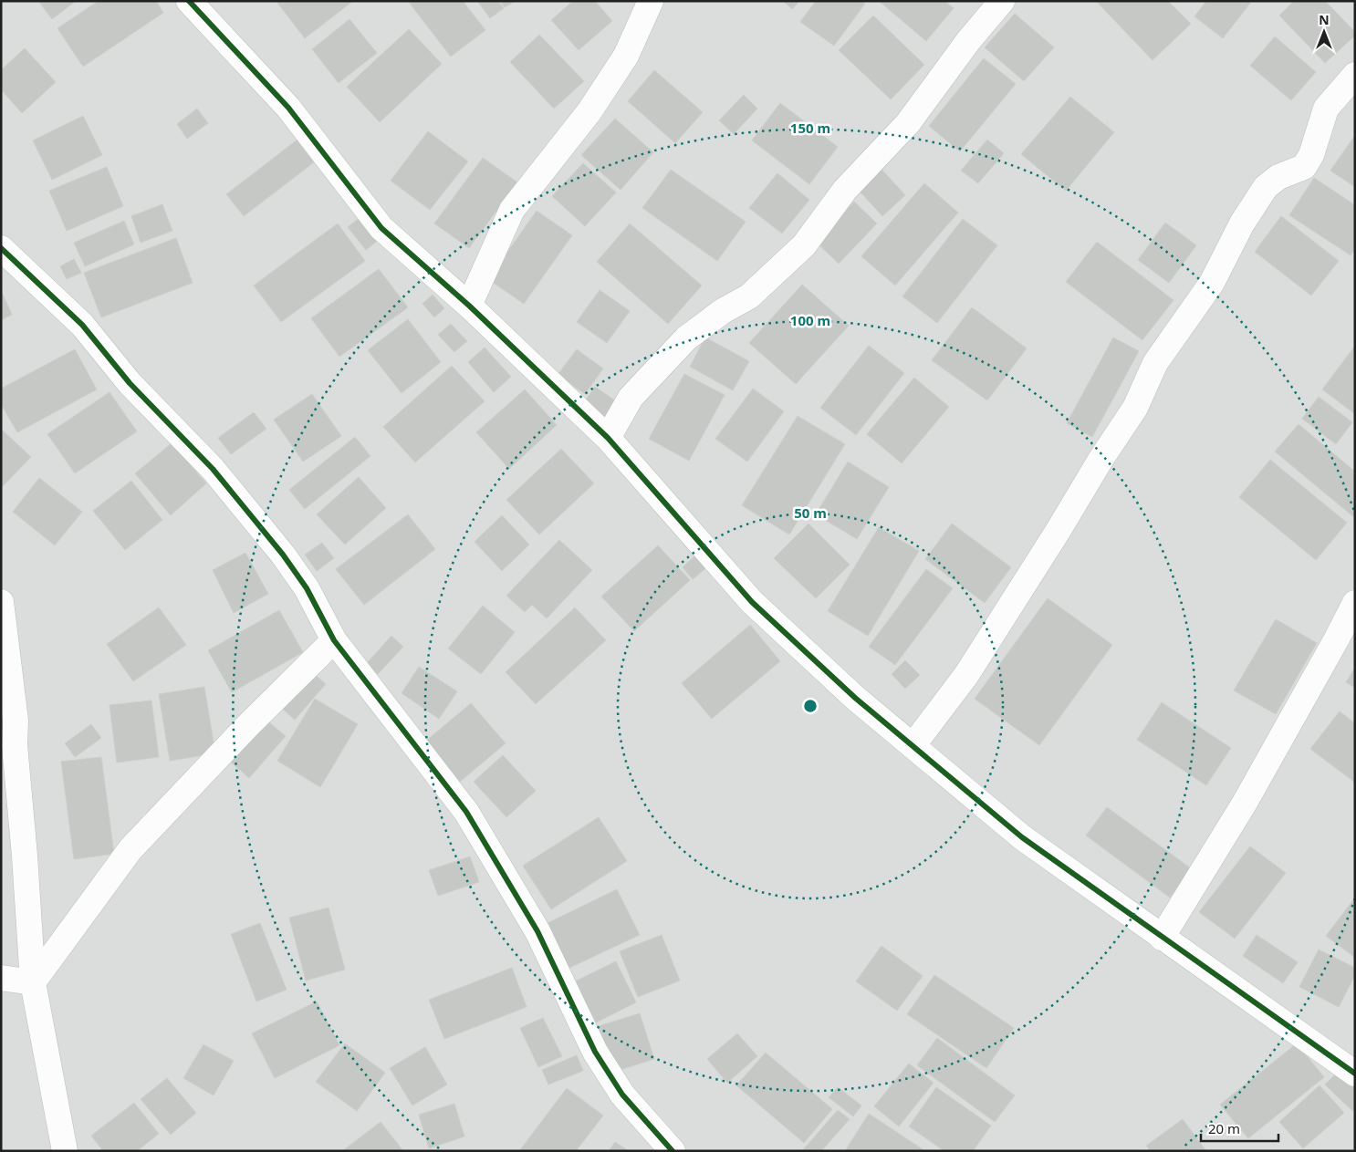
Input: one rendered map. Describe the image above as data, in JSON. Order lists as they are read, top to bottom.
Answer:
{
  "scale_bar": "20 m",
  "north": "top",
  "rings": ["150 m", "100 m", "50 m"]
}
